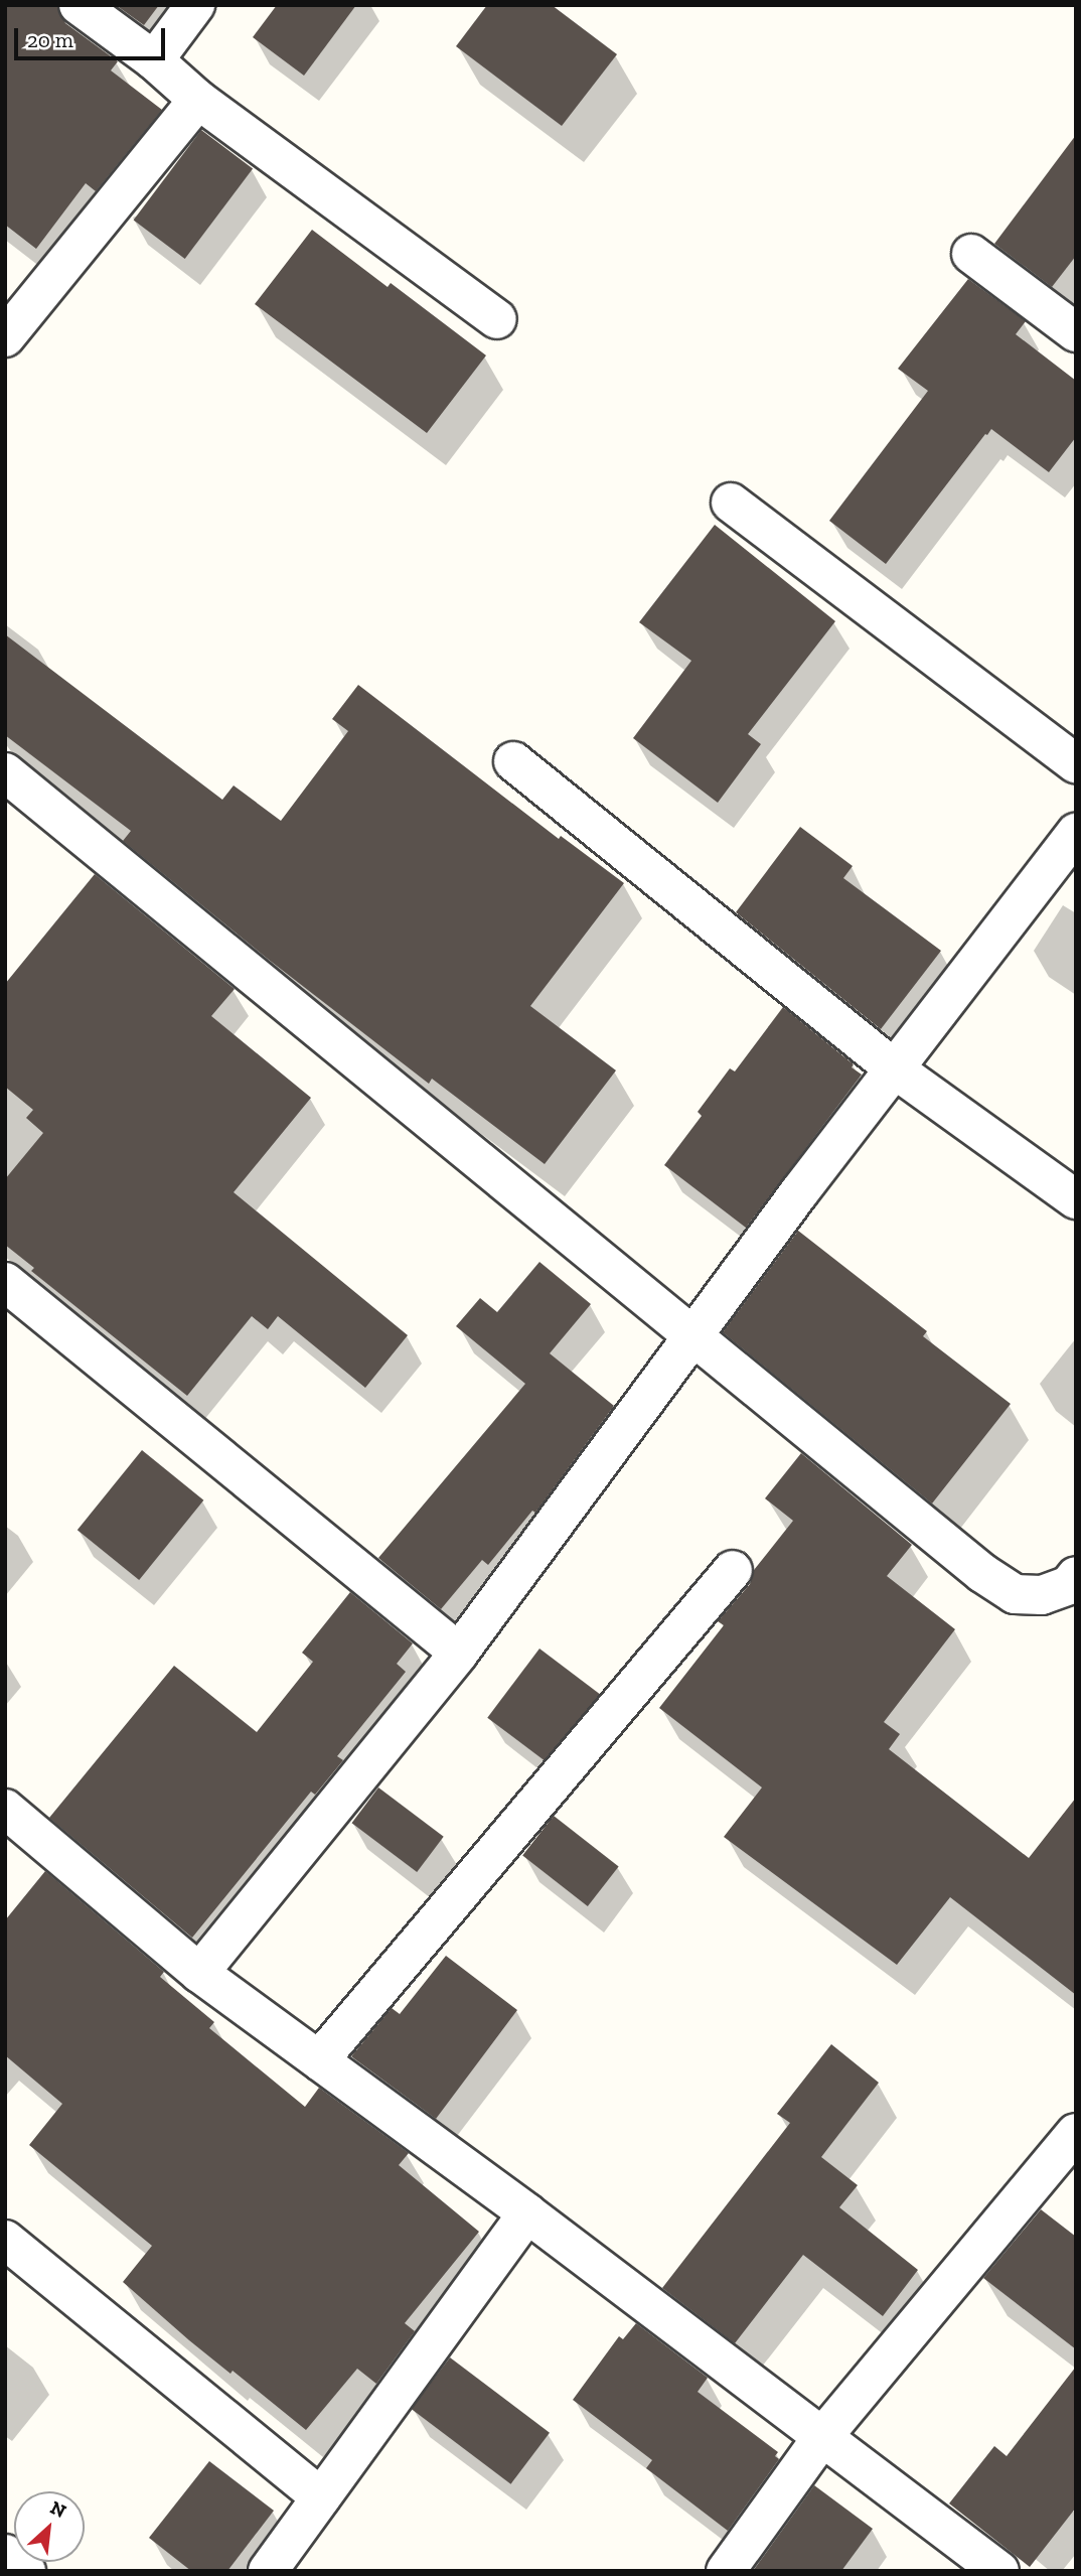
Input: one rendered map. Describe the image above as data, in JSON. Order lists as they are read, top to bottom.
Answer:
{
  "scale_bar": "20 m",
  "north": "top right"
}
